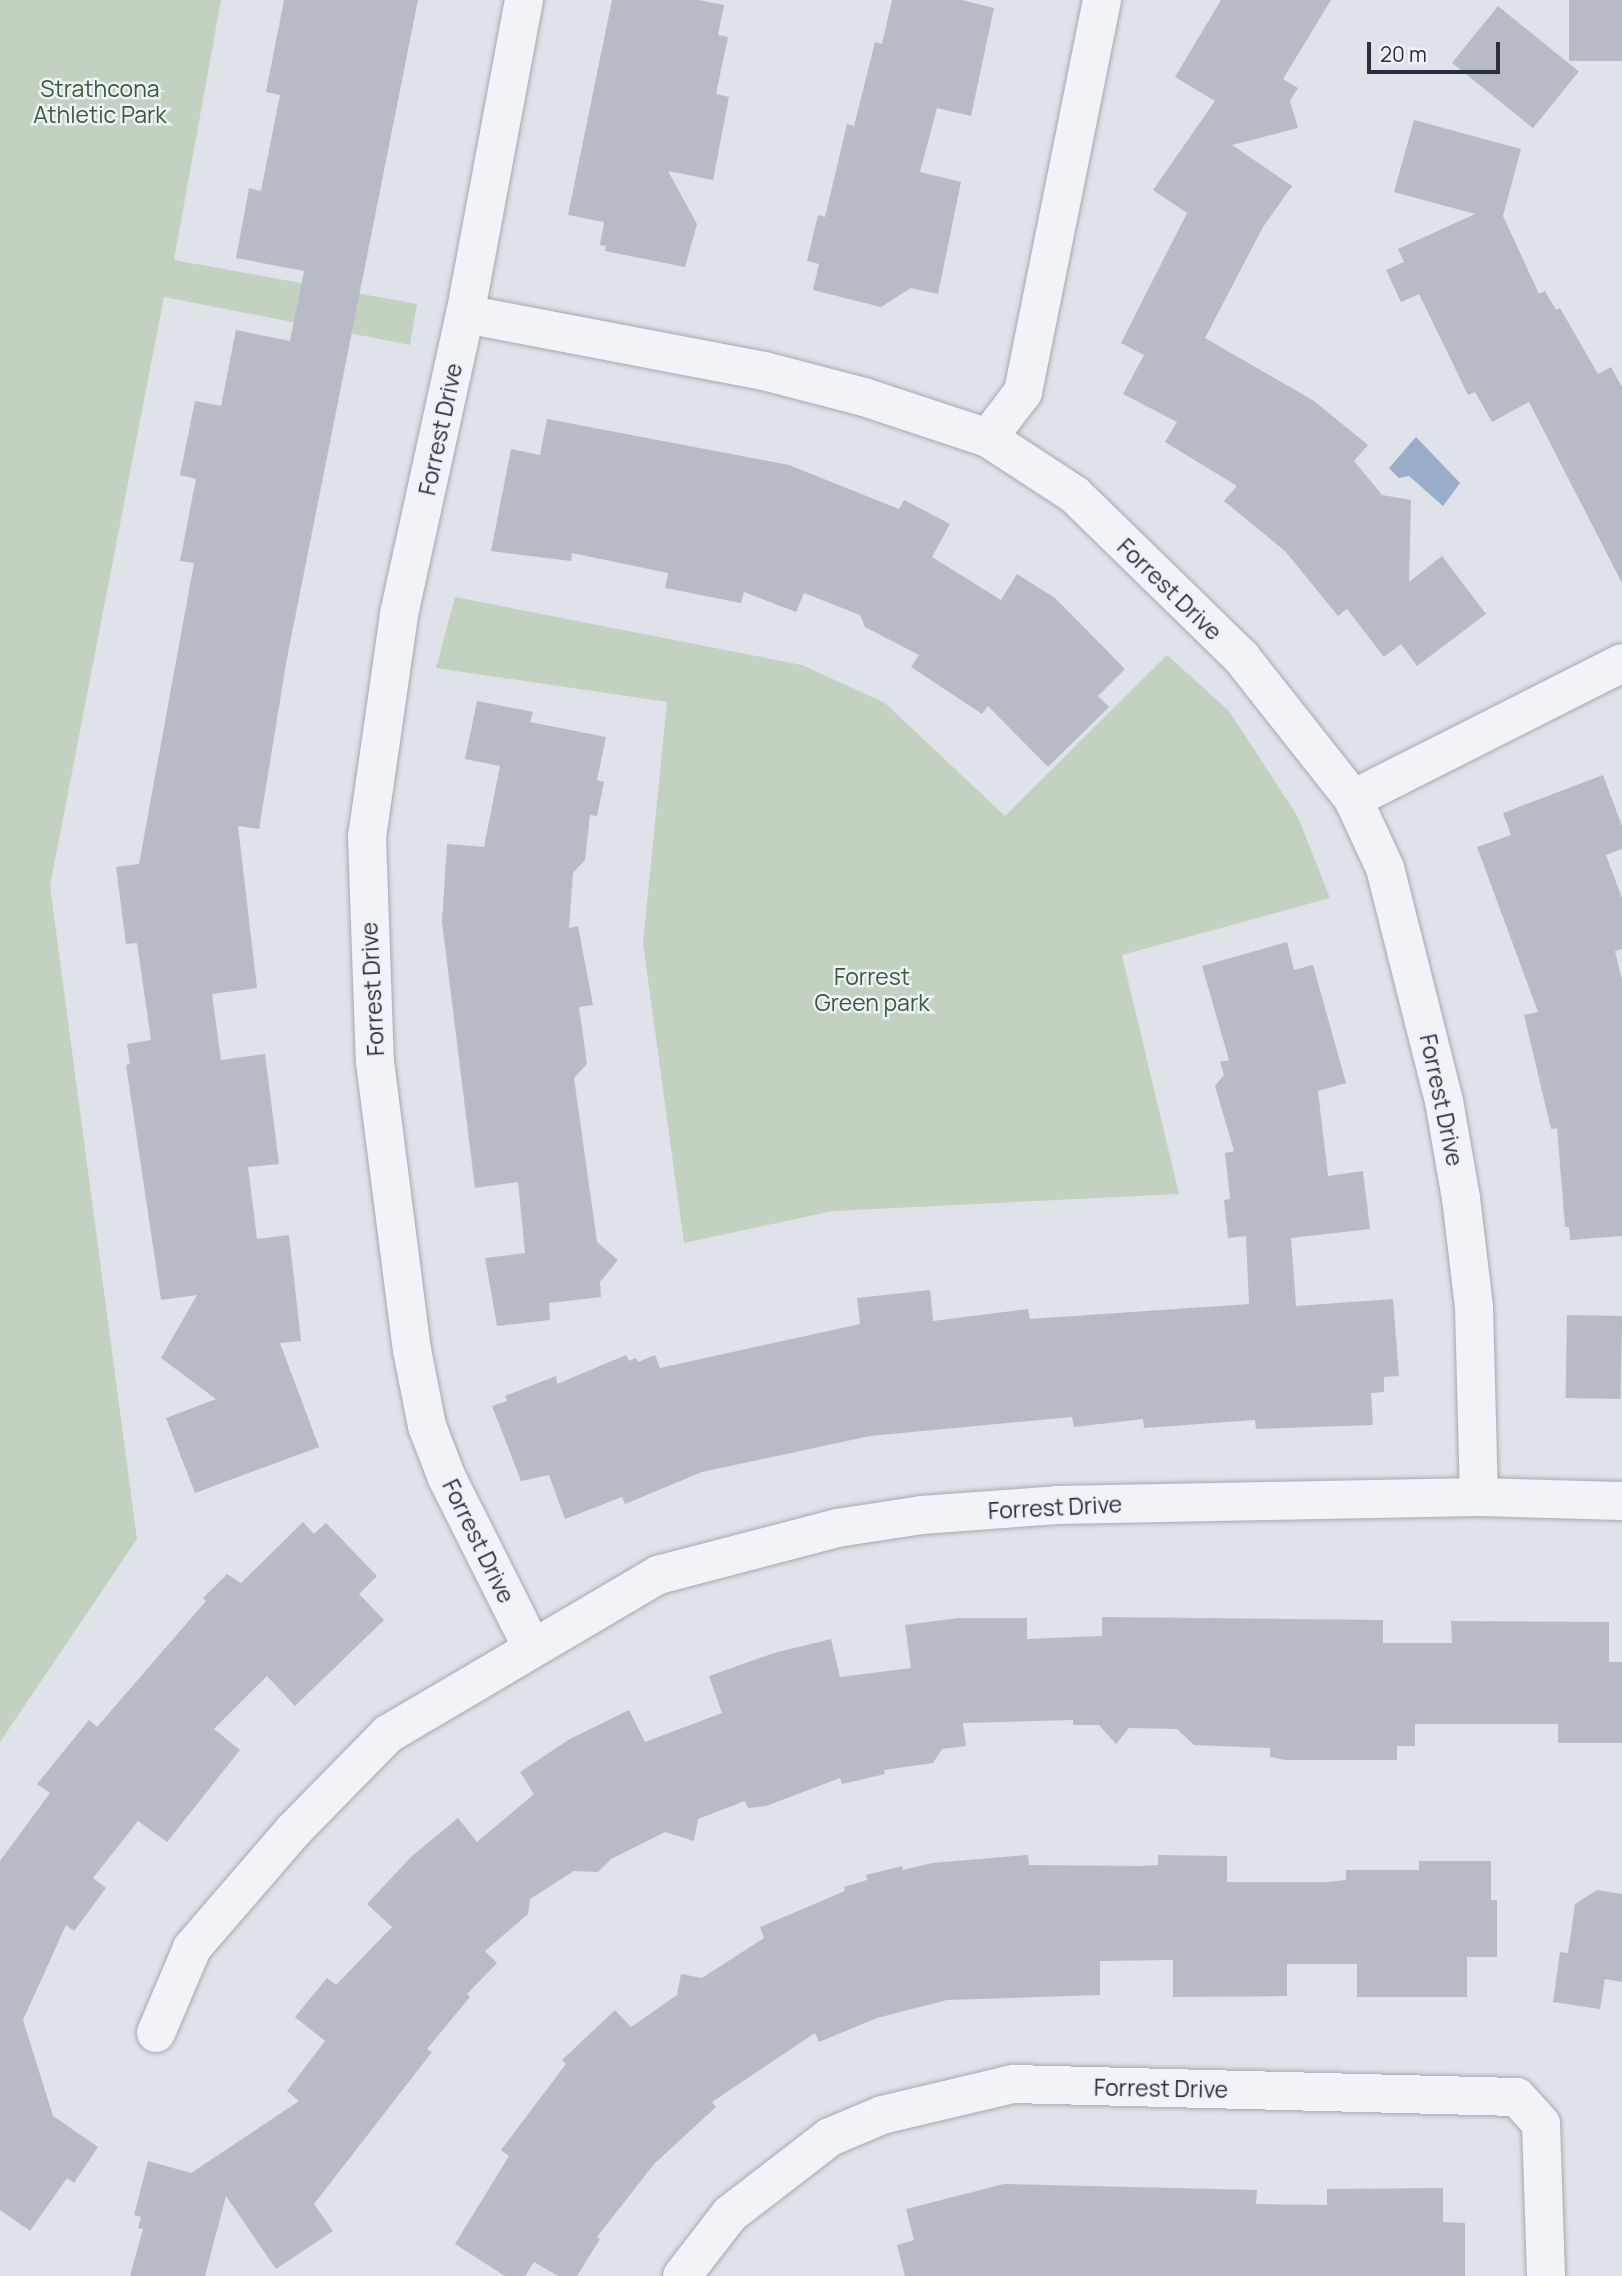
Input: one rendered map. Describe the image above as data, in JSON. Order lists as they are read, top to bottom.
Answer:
{
  "streets": {
    "street": ["Forrest Drive"]
  },
  "parks": ["Strathcona Athletic Park", "Forrest Green park"],
  "scale_bar": "20 m"
}
